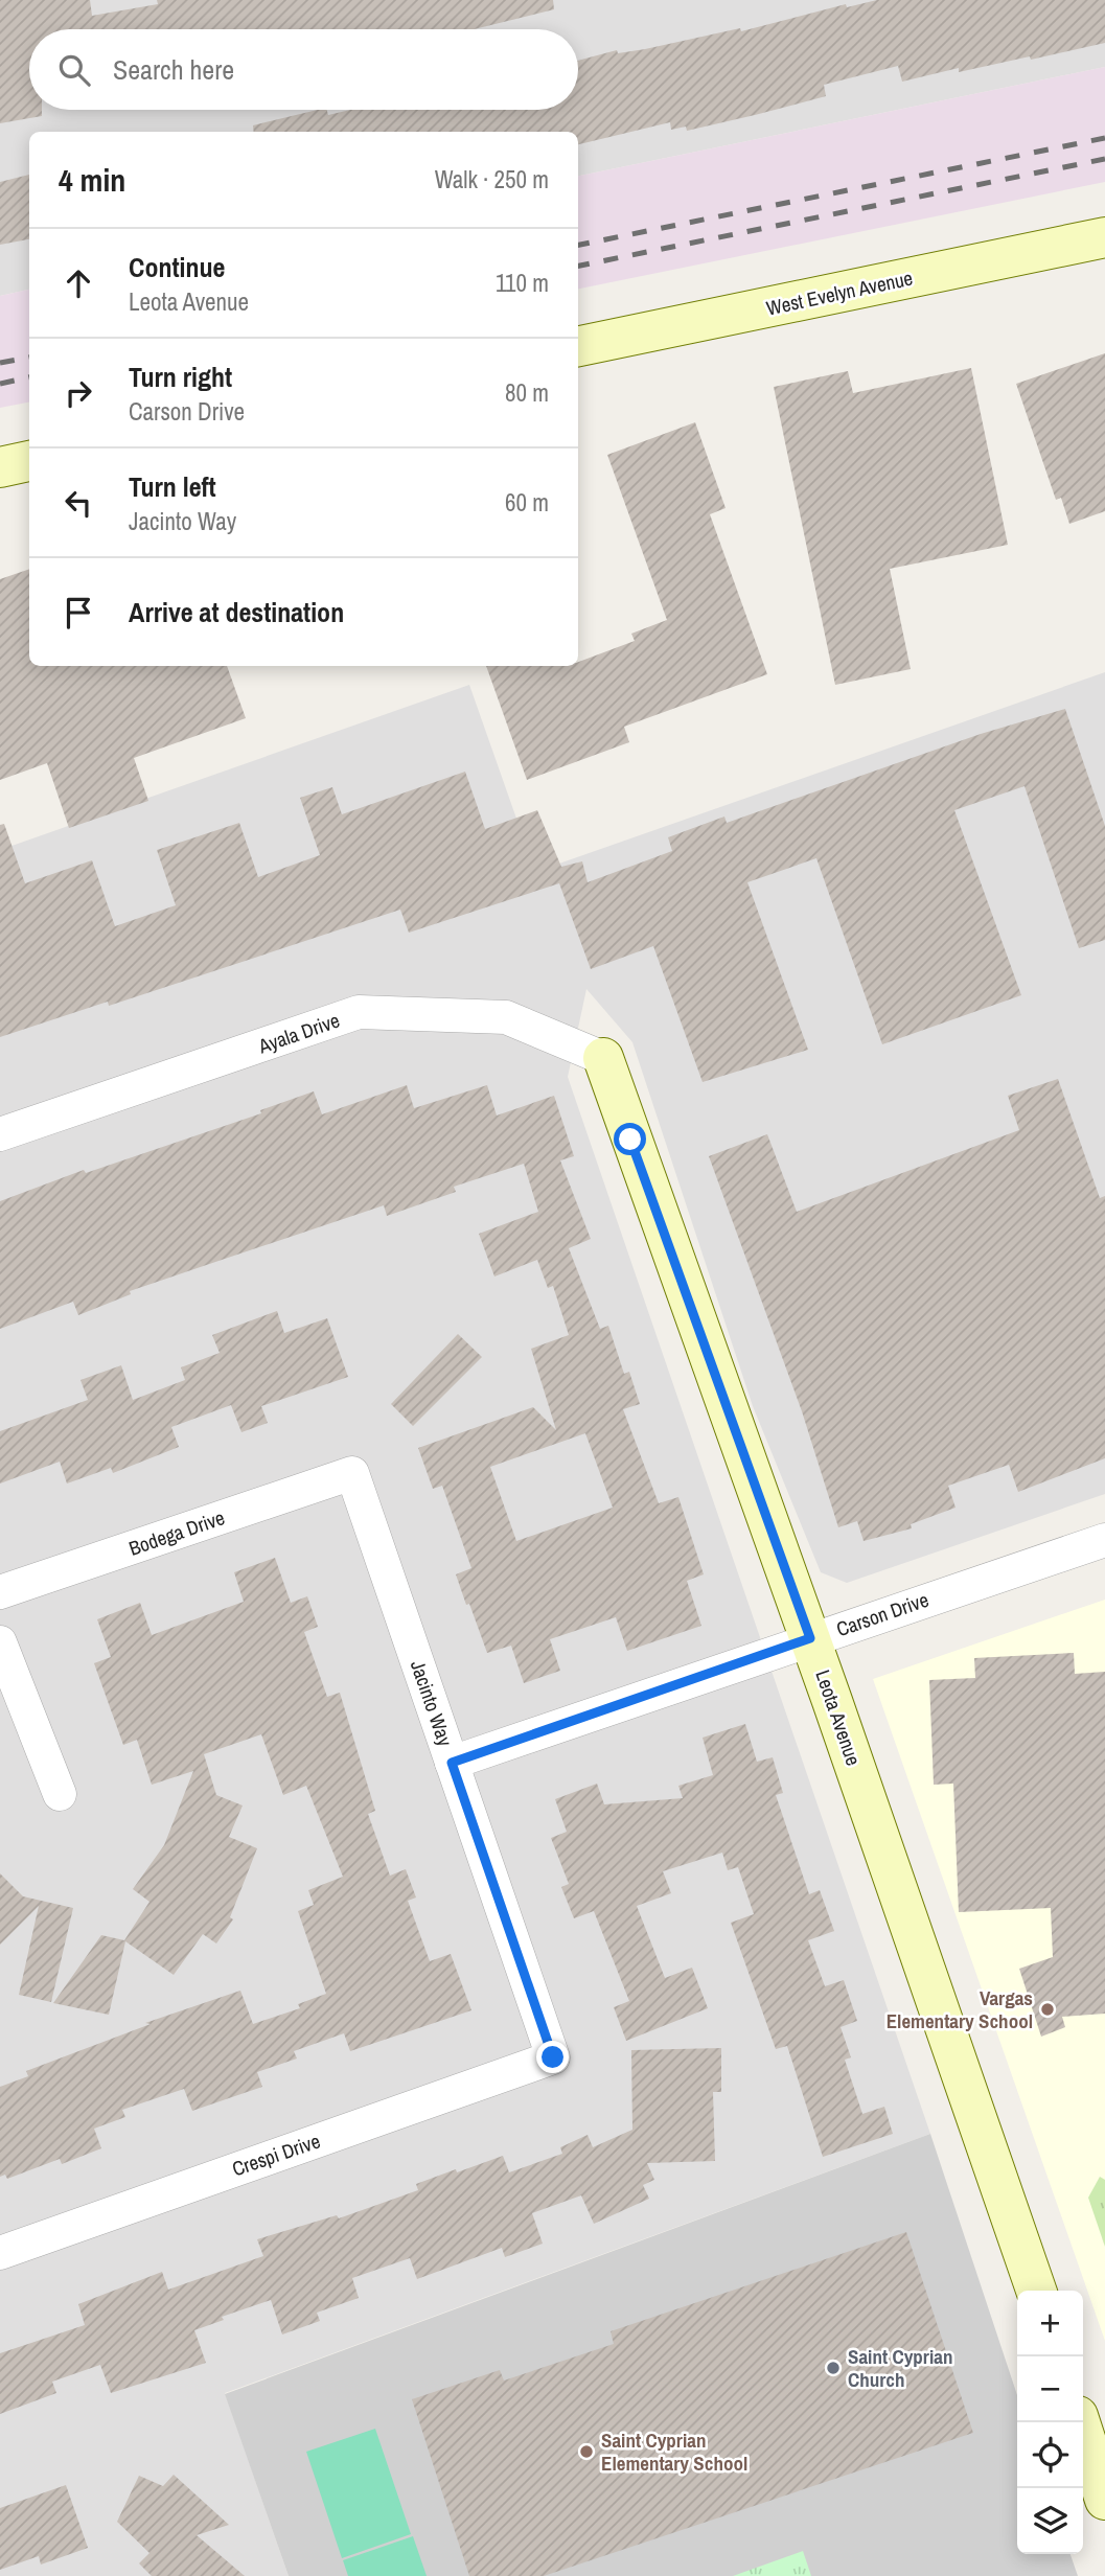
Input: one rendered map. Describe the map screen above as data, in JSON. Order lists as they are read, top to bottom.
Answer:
{
  "streets": {
    "street": [
      "West Evelyn Avenue",
      "Ayala Drive",
      "Bodega Drive",
      "Carson Drive",
      "Jacinto Way",
      "Leota Avenue",
      "Crespi Drive"
    ]
  },
  "crossings": [
    ["Ayala Drive", "Leota Avenue"],
    ["Bodega Drive", "Jacinto Way"],
    ["Carson Drive", "Jacinto Way"],
    ["Carson Drive", "Leota Avenue"],
    ["Jacinto Way", "Crespi Drive"]
  ],
  "places": ["Vargas Elementary School", "Saint Cyprian Church", "Saint Cyprian Elementary School"],
  "page": {
    "search": "Search here",
    "heading": ["4 min", "Walk · 250 m"],
    "list": [
      ["Continue", "Leota Avenue", "110 m"],
      ["Turn right", "Carson Drive", "80 m"],
      ["Turn left", "Jacinto Way", "60 m"],
      "Arrive at destination"
    ],
    "map_buttons": ["+", "−"]
  }
}
